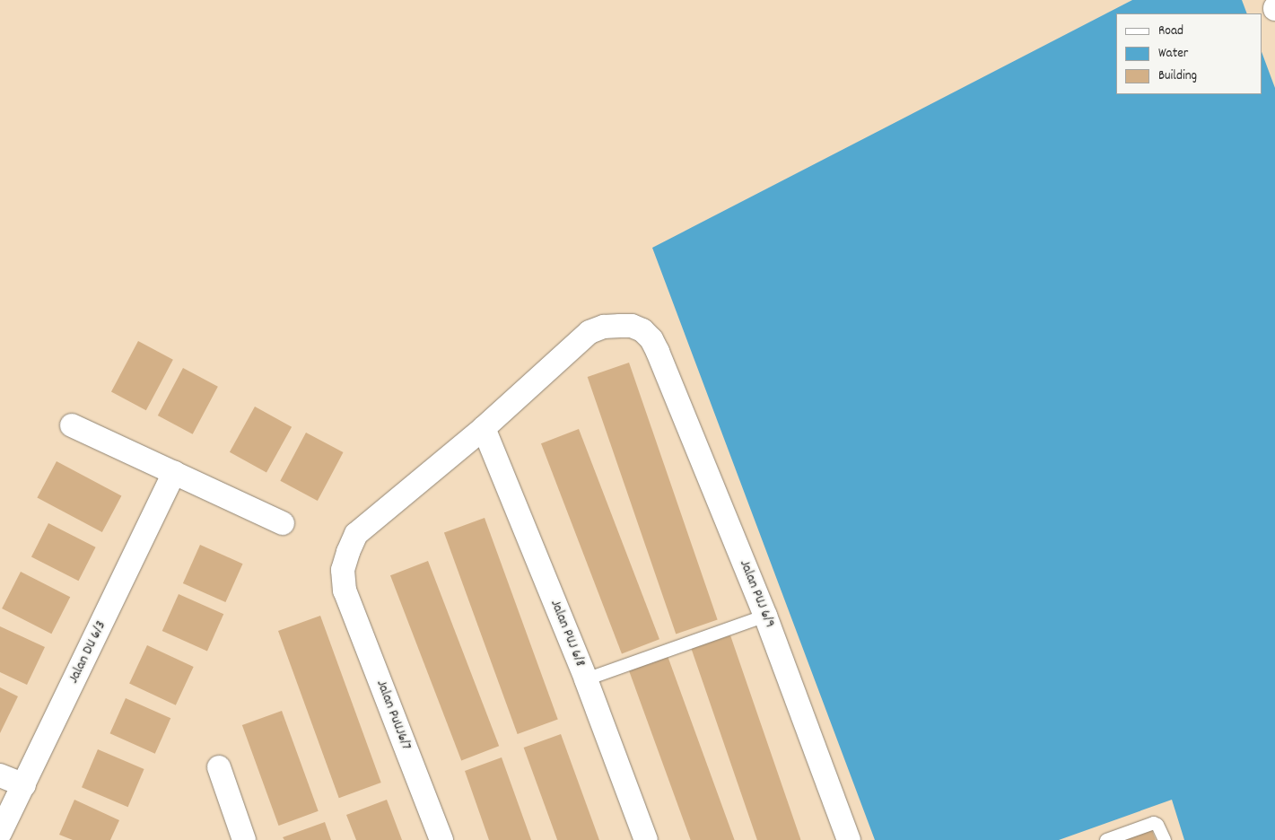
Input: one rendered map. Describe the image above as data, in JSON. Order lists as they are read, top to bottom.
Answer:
{
  "streets": {
    "street": [
      "Jalan PUJ 6/9",
      "Jalan PUJ 6/8",
      "Jalan DU 6/3",
      "Jalan PuUJ6/7"
    ]
  },
  "crossings": [
    ["Jalan PUJ 6/9", "Jalan PUJ 6/8"],
    ["Jalan PUJ 6/9", "Jalan PuUJ6/7"],
    ["Jalan PUJ 6/8", "Jalan PuUJ6/7"]
  ],
  "legend": ["Road", "Water", "Building"]
}
